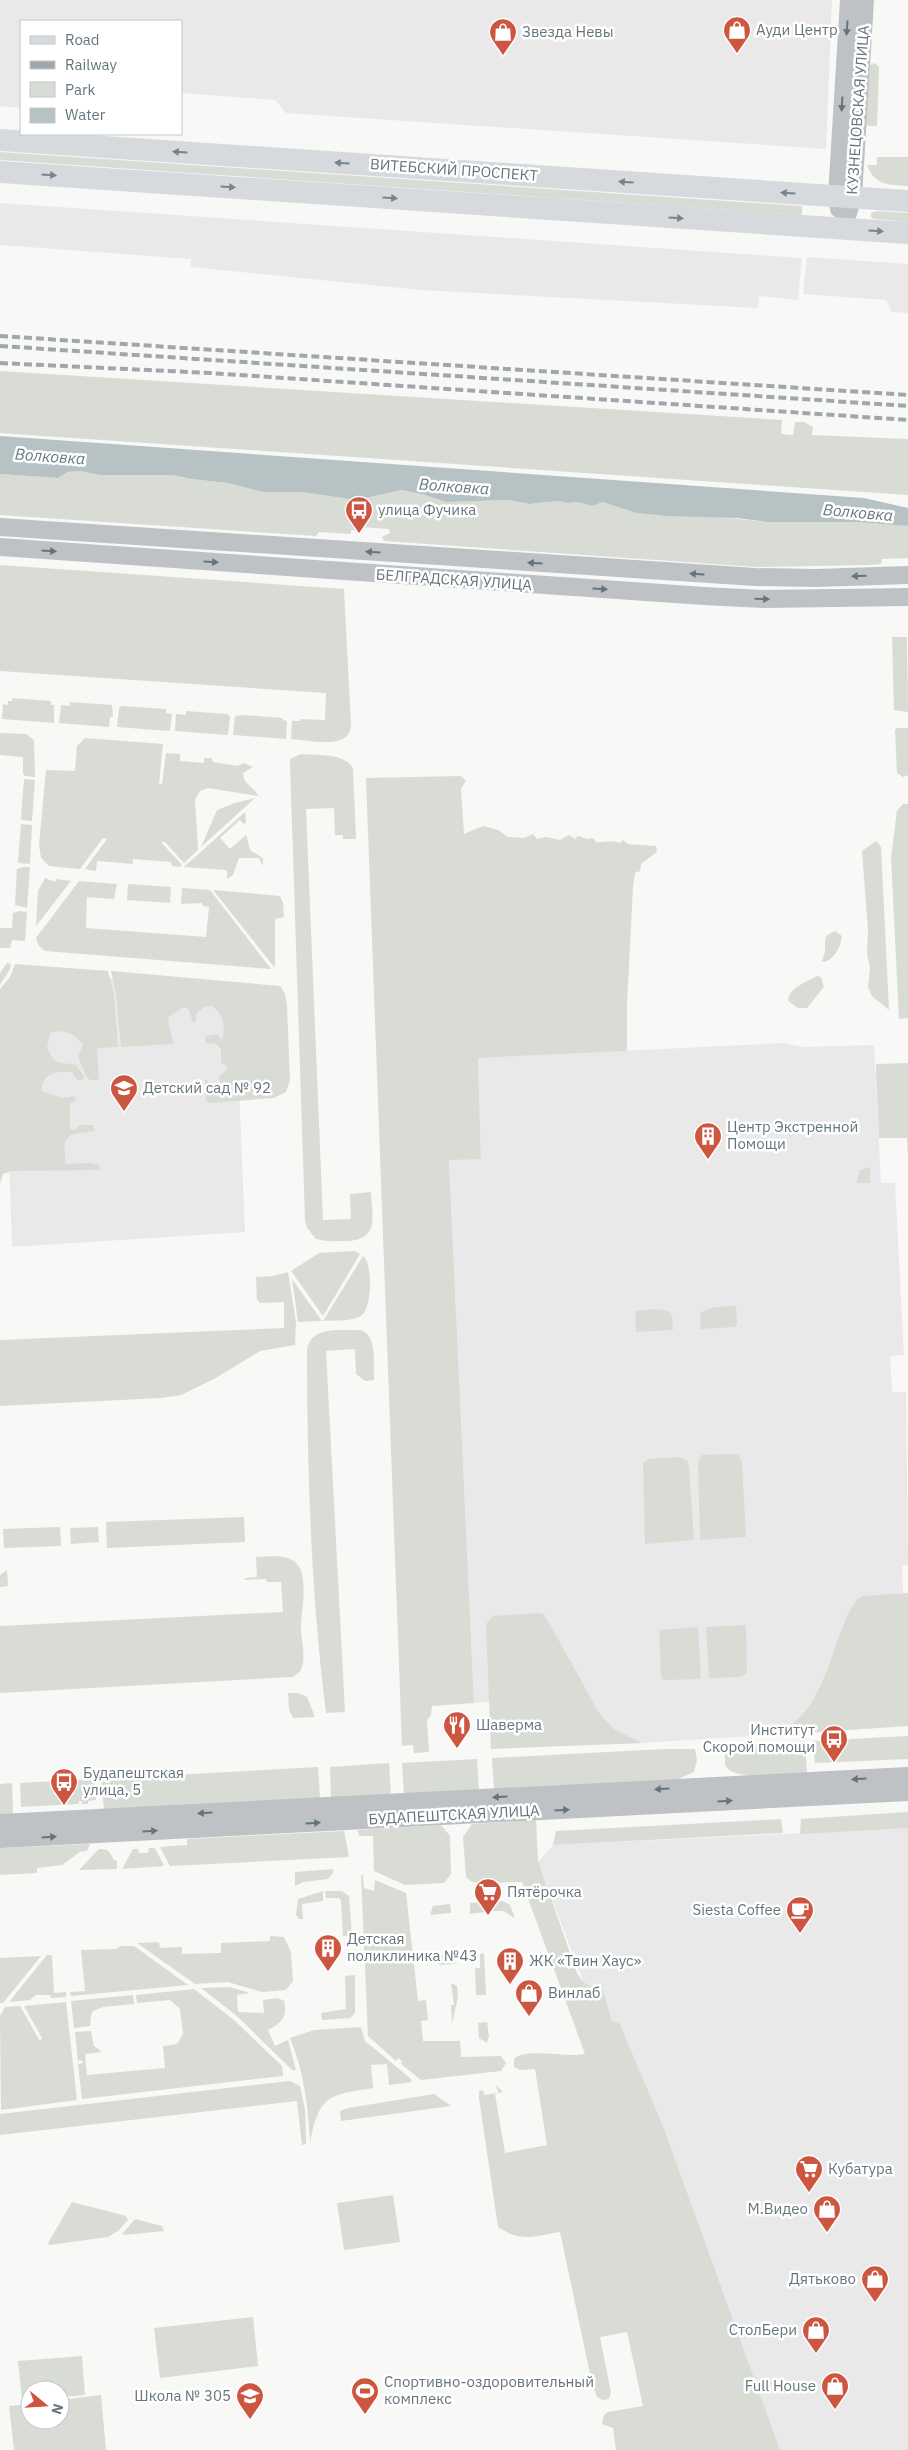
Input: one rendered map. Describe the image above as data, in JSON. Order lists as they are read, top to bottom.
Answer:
{
  "streets": {
    "main road": ["ВИТЕБСКИЙ ПРОСПЕКТ"],
    "street": ["КУЗНЕЦОВСКАЯ УЛИЦА", "БЕЛГРАДСКАЯ УЛИЦА", "БУДАПЕШТСКАЯ УЛИЦА"]
  },
  "crossings": [
    ["КУЗНЕЦОВСКАЯ УЛИЦА", "ВИТЕБСКИЙ ПРОСПЕКТ"]
  ],
  "water": ["Волковка"],
  "places": {
    "shop": [
      "Ауди Центр",
      "Звезда Невы",
      "Винлаб",
      "М.Видео",
      "Дятьково",
      "СтолБери",
      "Full House"
    ],
    "bus stop": ["улица Фучика", "Институт Скорой помощи", "Будапештская улица, 5"],
    "school or university": ["Детский сад № 92", "Школа № 305"],
    "building": ["Центр Экстренной Помощи", "Детская поликлиника №43", "ЖК «Твин Хаус»"],
    "restaurant": ["Шаверма"],
    "supermarket": ["Пятёрочка", "Кубатура"],
    "cafe": ["Siesta Coffee"],
    "sports": ["Спортивно-оздоровительный комплекс"]
  },
  "legend": [
    "Road",
    "Railway",
    "Park",
    "Water"
  ],
  "north": "right"
}
